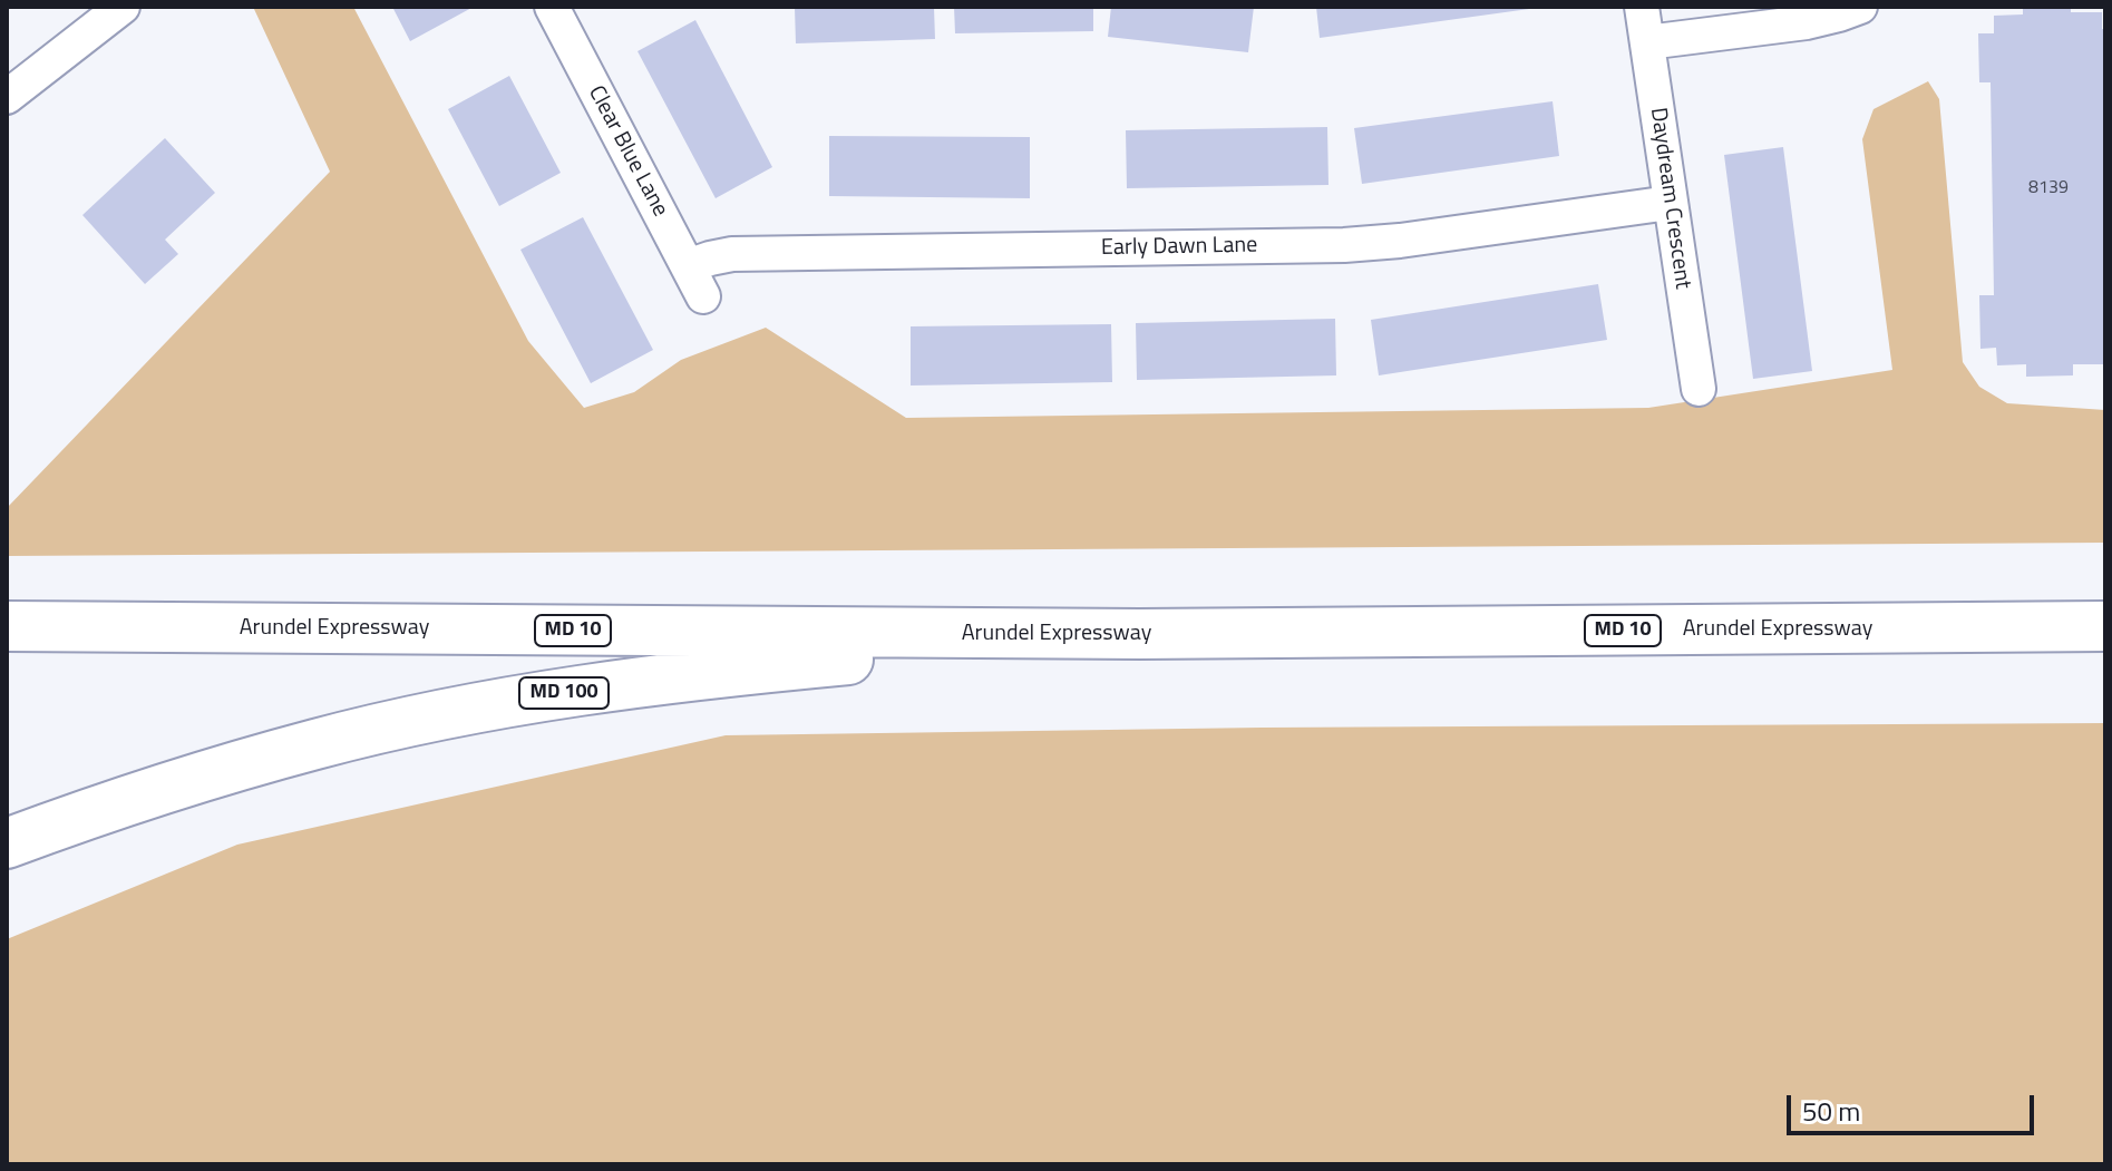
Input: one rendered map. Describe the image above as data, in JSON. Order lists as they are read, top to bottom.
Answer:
{
  "streets": {
    "highway": ["Arundel Expressway", "MD 10", "MD 100"],
    "street": ["Clear Blue Lane", "Daydream Crescent", "Early Dawn Lane"]
  },
  "crossings": [
    ["Clear Blue Lane", "Early Dawn Lane"],
    ["Daydream Crescent", "Early Dawn Lane"],
    ["Arundel Expressway", "MD 100"]
  ],
  "house_numbers": ["8139"],
  "scale_bar": "50 m"
}
